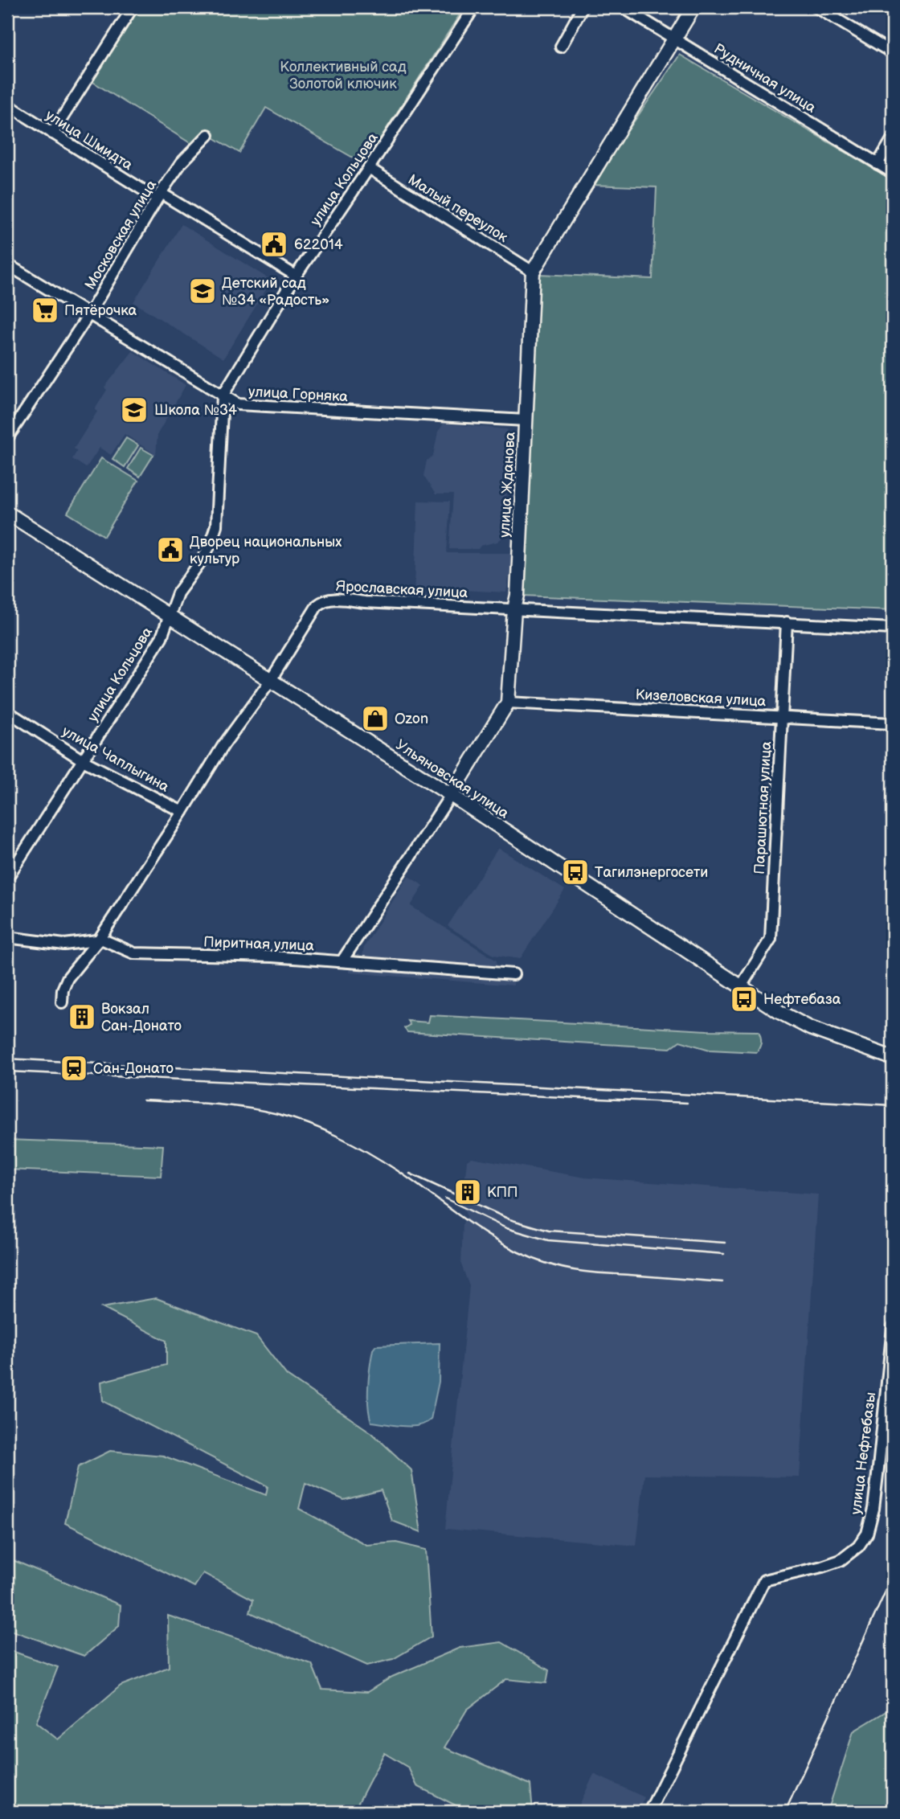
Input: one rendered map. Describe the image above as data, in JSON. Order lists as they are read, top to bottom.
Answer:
{
  "streets": {
    "main road": ["улица Жданова", "Ульяновская улица"],
    "street": [
      "Рудничная улица",
      "улица Шмидта",
      "улица Кольцова",
      "Малый переулок",
      "Московская улица",
      "улица Горняка",
      "Ярославская улица",
      "Кизеловская улица",
      "улица Чаплыгина",
      "Парашютная улица",
      "Пиритная улица",
      "улица Нефтебазы"
    ]
  },
  "crossings": [
    ["Рудничная улица", "улица Жданова"],
    ["улица Шмидта", "улица Кольцова"],
    ["улица Шмидта", "Московская улица"],
    ["улица Кольцова", "Малый переулок"],
    ["улица Кольцова", "улица Горняка"],
    ["улица Кольцова", "улица Чаплыгина"],
    ["улица Кольцова", "Ульяновская улица"],
    ["Малый переулок", "улица Жданова"],
    ["Московская улица", "улица Горняка"],
    ["улица Горняка", "улица Жданова"],
    ["улица Жданова", "Ярославская улица"],
    ["улица Жданова", "Кизеловская улица"],
    ["улица Жданова", "Ульяновская улица"],
    ["улица Жданова", "Пиритная улица"],
    ["Ярославская улица", "улица Чаплыгина"],
    ["Ярославская улица", "Ульяновская улица"],
    ["Ярославская улица", "Парашютная улица"],
    ["Ярославская улица", "Пиритная улица"],
    ["Кизеловская улица", "Парашютная улица"],
    ["Ульяновская улица", "Парашютная улица"]
  ],
  "parks": ["Коллективный сад Золотой ключик"],
  "places": {
    "public building": ["622014", "Дворец национальных культур"],
    "school or university": ["Детский сад №34 «Радость»", "Школа №34"],
    "supermarket": ["Пятёрочка"],
    "shop": ["Ozon"],
    "bus stop": ["Тагилэнергосети", "Нефтебаза"],
    "building": ["Вокзал Сан-Донато", "КПП"],
    "station": ["Сан-Донато"]
  }
}
